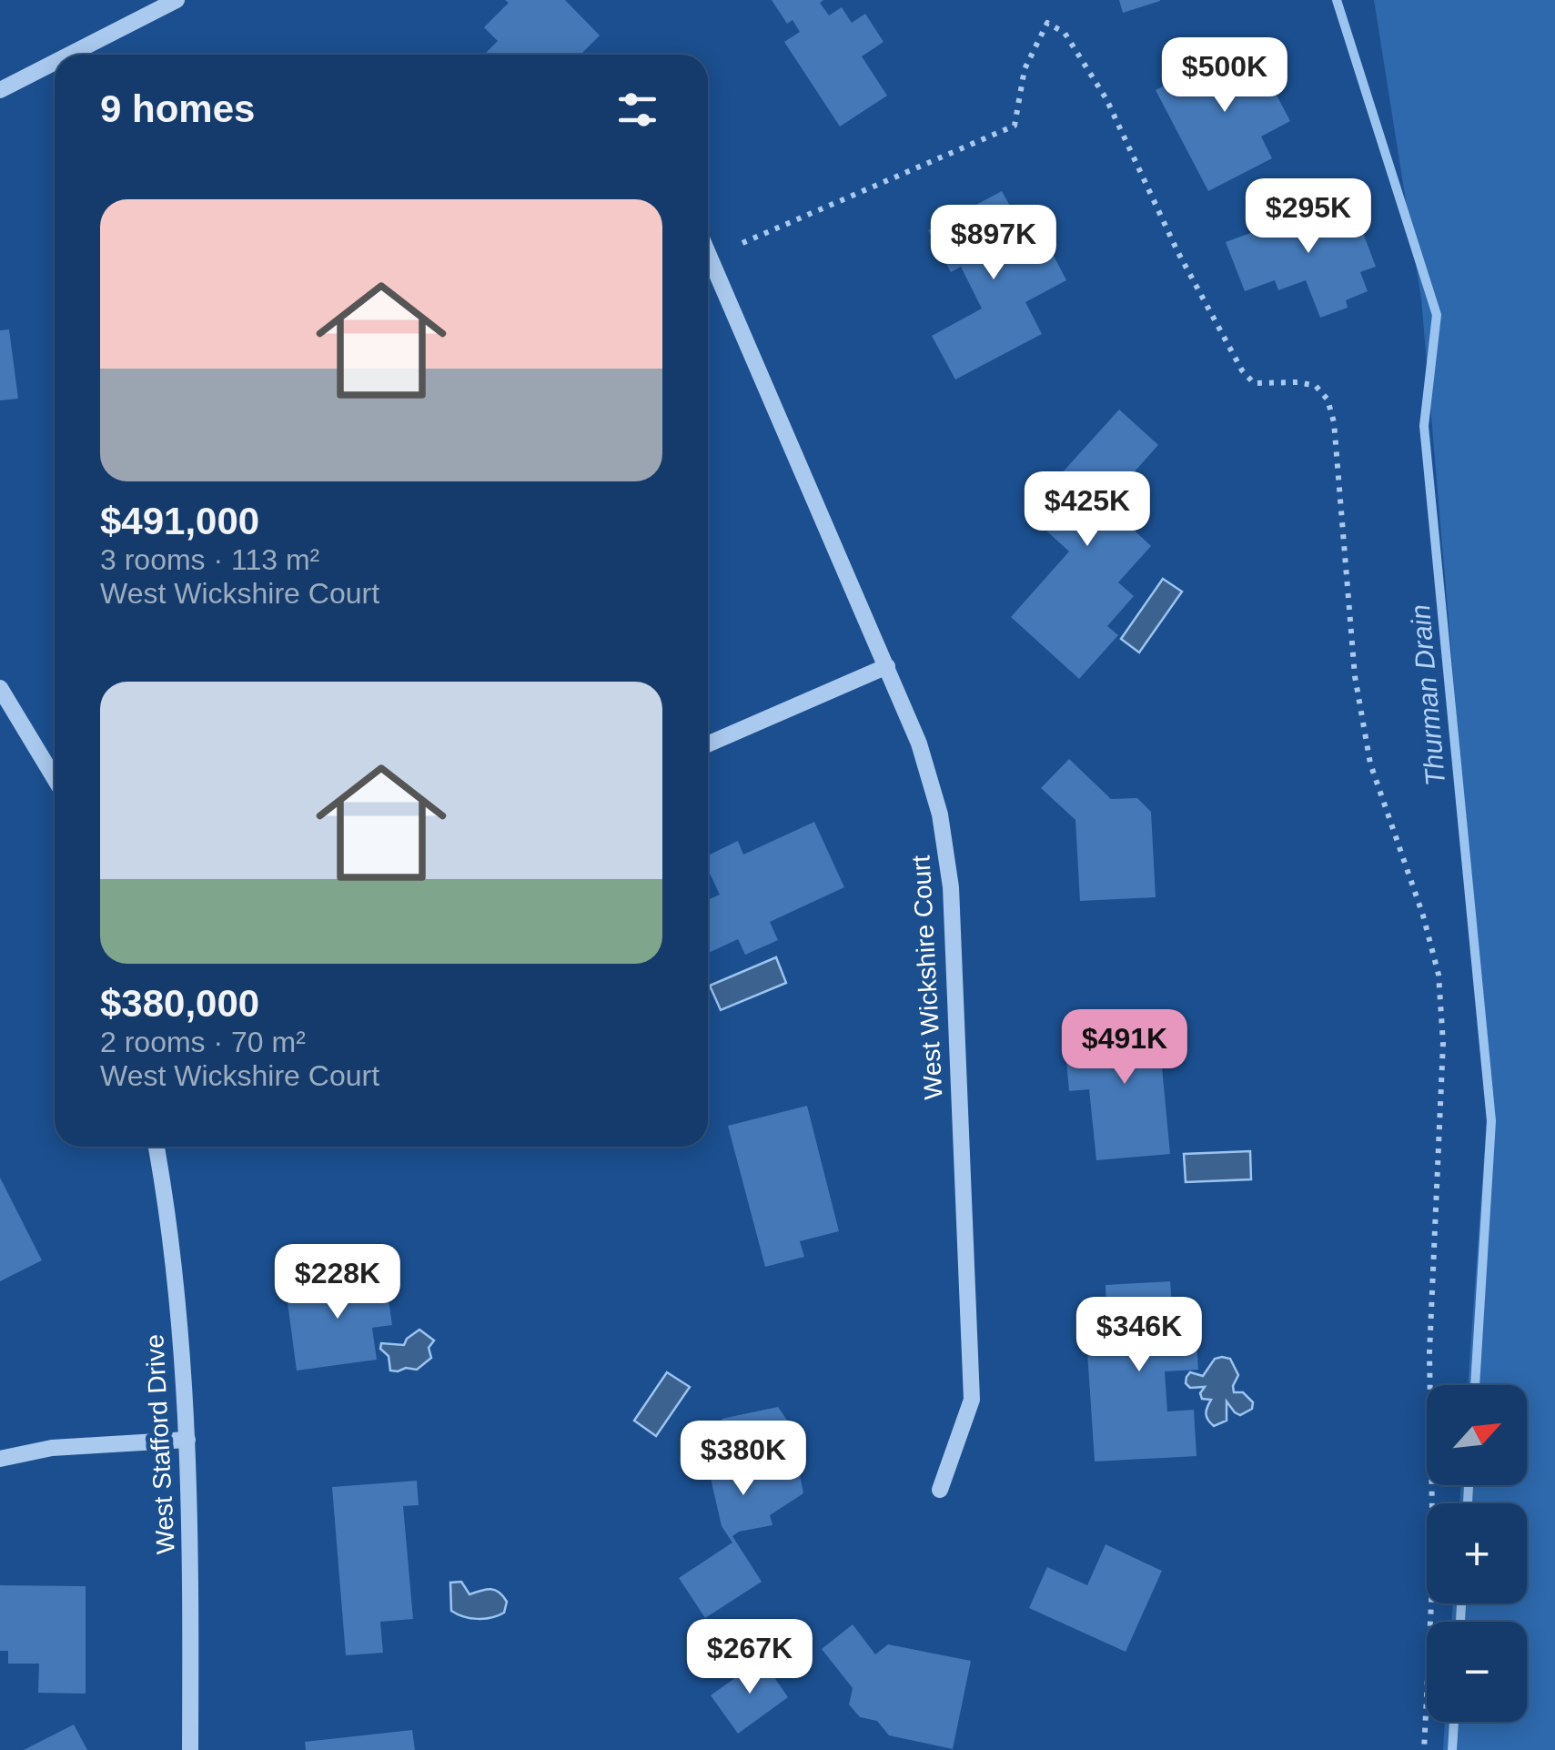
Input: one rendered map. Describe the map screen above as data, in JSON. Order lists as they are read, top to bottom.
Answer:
{
  "streets": {
    "street": ["West Wickshire Court", "West Stafford Drive"]
  },
  "water": ["Thurman Drain"],
  "north": "top right",
  "page": {
    "price": [
      "$500K",
      "$295K",
      "$897K",
      "$425K",
      "$491K",
      "$228K",
      "$346K",
      "$380K",
      "$267K"
    ],
    "heading": "9 homes",
    "list": [
      {
        "name": "$491,000",
        "note": "3 rooms · 113 m² · West Wickshire Court"
      },
      {
        "name": "$380,000",
        "note": "2 rooms · 70 m² · West Wickshire Court"
      }
    ],
    "map_buttons": ["+", "−"]
  }
}
